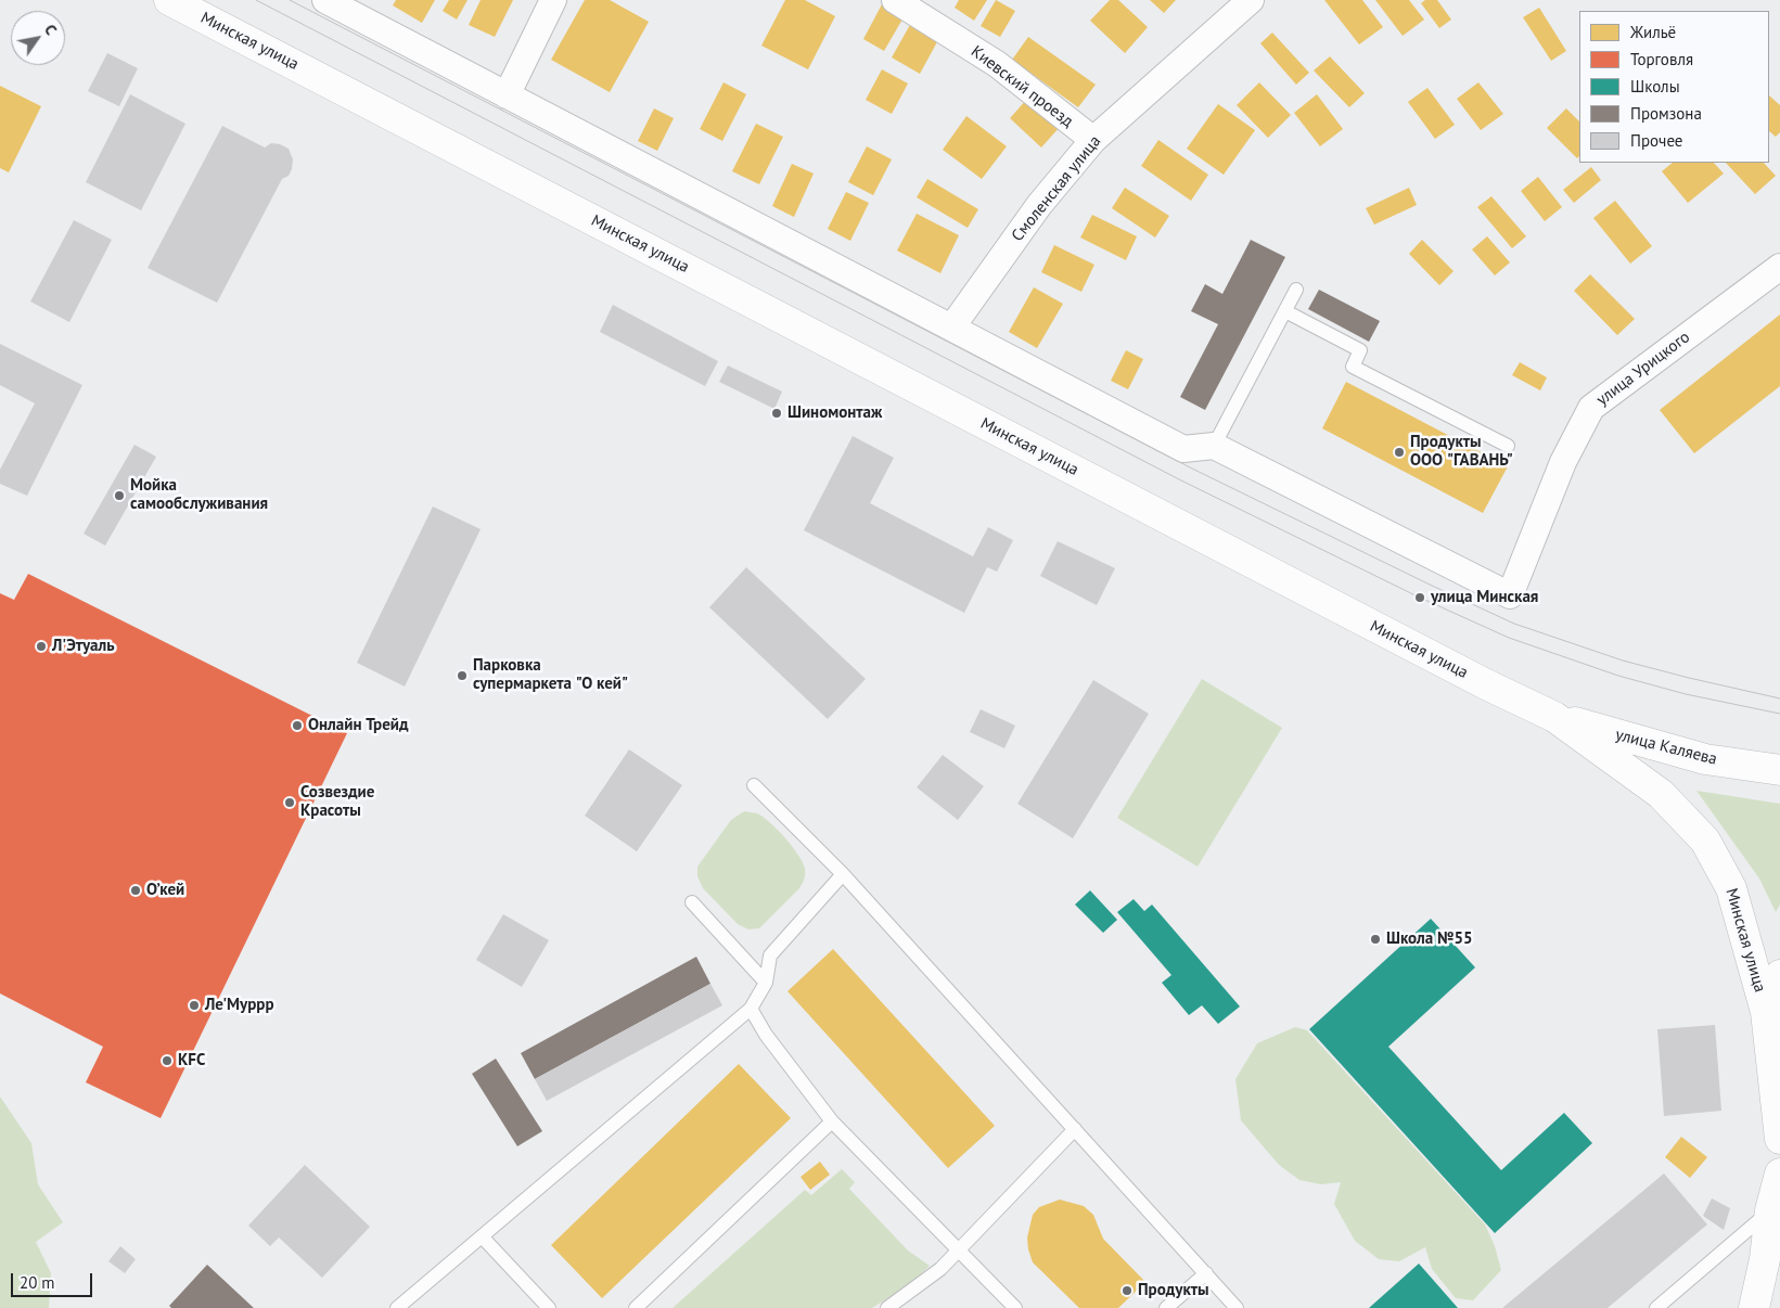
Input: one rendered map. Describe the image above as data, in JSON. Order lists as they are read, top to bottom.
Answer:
{
  "streets": {
    "main road": ["Минская улица", "улица Каляева"],
    "street": ["Киевский проезд", "Смоленская улица", "улица Урицкого"]
  },
  "crossings": [
    ["Минская улица", "улица Каляева"],
    ["Киевский проезд", "Смоленская улица"]
  ],
  "places": [
    "Шиномонтаж",
    "Продукты ООО \"ГАВАНЬ\"",
    "Мойка самообслуживания",
    "улица Минская",
    "Л'Этуаль",
    "Парковка супермаркета \"О кей\"",
    "Онлайн Трейд",
    "Созвездие Красоты",
    "О’кей",
    "Школа №55",
    "Ле'Муррр",
    "KFC",
    "Продукты"
  ],
  "legend": [
    "Жильё",
    "Торговля",
    "Школы",
    "Промзона",
    "Прочее"
  ],
  "scale_bar": "20 m",
  "north": "top right"
}
